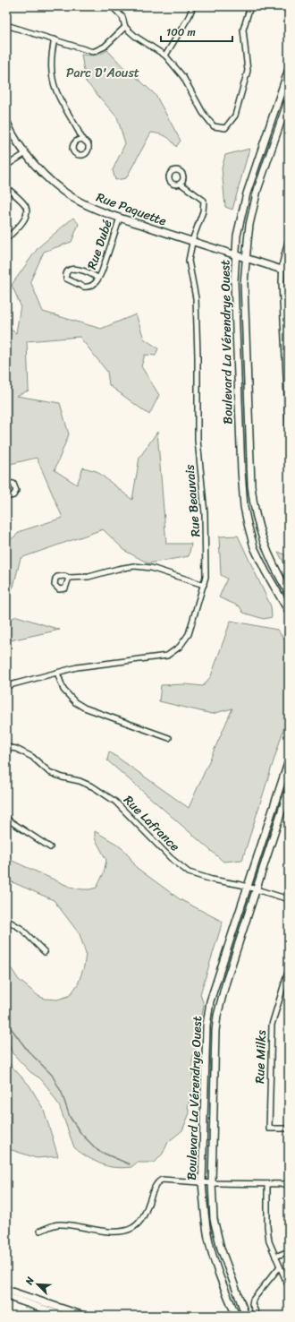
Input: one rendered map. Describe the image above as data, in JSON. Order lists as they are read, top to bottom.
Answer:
{
  "streets": {
    "main road": ["Rue Paquette", "Boulevard La Vérendrye Ouest"],
    "street": [
      "Rue Dubé",
      "Rue Beauvais",
      "Rue Lafrance",
      "Rue Milks"
    ]
  },
  "crossings": [
    ["Rue Paquette", "Rue Dubé"],
    ["Rue Paquette", "Boulevard La Vérendrye Ouest"],
    ["Rue Paquette", "Rue Beauvais"],
    ["Boulevard La Vérendrye Ouest", "Rue Lafrance"]
  ],
  "parks": ["Parc D'Aoust"],
  "scale_bar": "100 m",
  "north": "top left"
}
